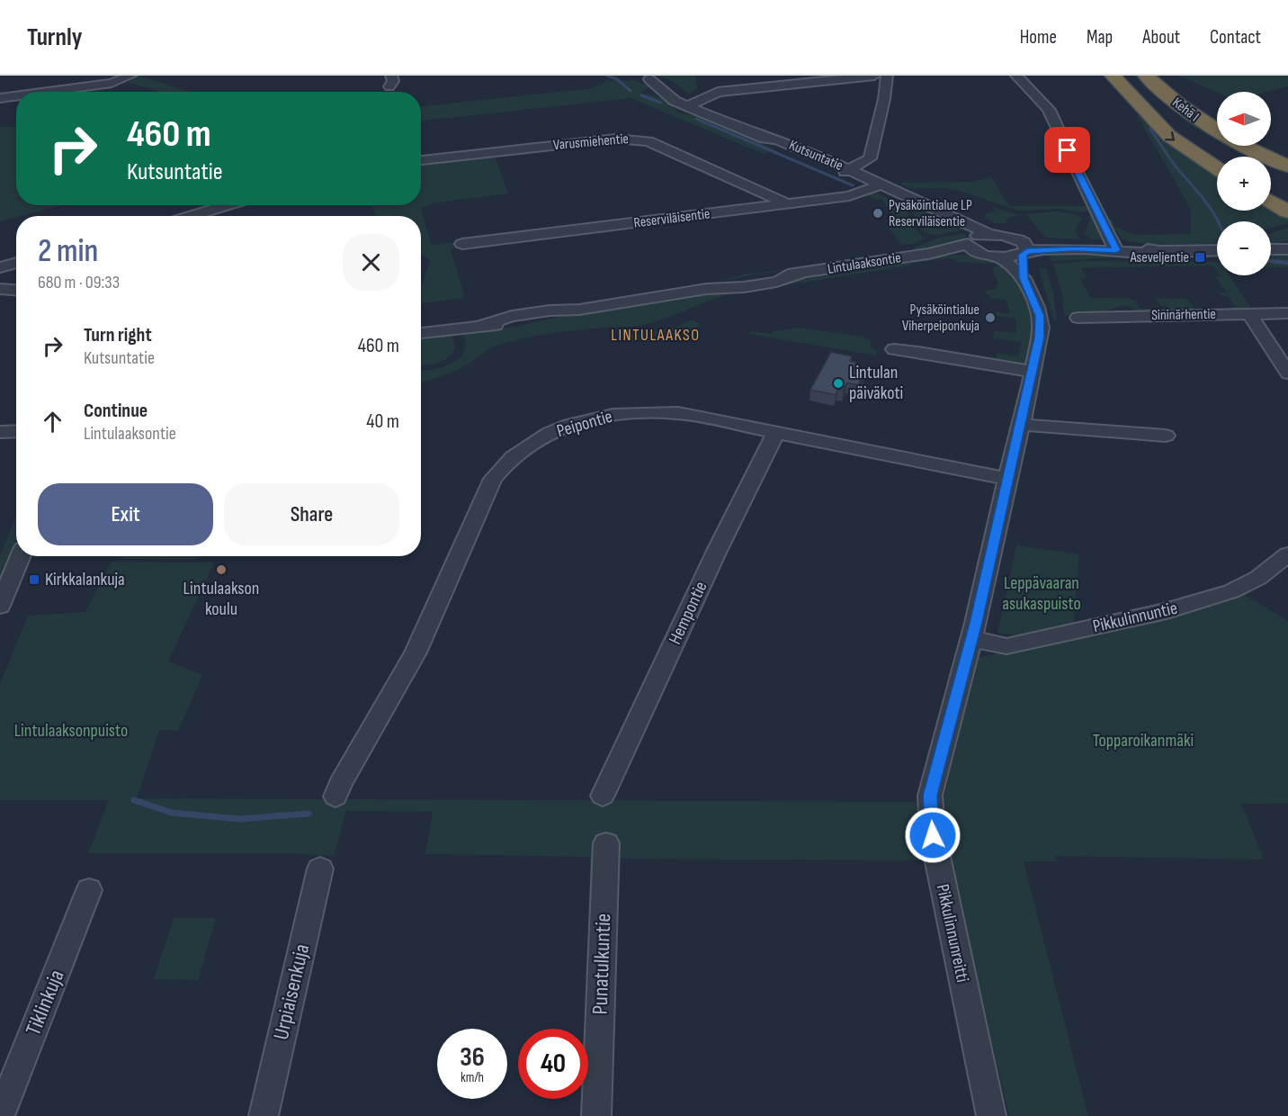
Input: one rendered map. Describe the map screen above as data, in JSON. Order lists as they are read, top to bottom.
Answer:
{
  "streets": {
    "highway": ["Kehä I"],
    "street": [
      "Varusmiehentie",
      "Kutsuntatie",
      "Reserviläisentie",
      "Lintulaaksontie",
      "Sininärhentie",
      "Peipontie",
      "Hempontie",
      "Pikkulinnuntie",
      "Pikkulinnunreitti",
      "Punatulkuntie",
      "Urpiaisenkuja",
      "Tiklinkuja"
    ]
  },
  "crossings": [
    ["Varusmiehentie", "Reserviläisentie"],
    ["Kutsuntatie", "Reserviläisentie"],
    ["Kutsuntatie", "Lintulaaksontie"],
    ["Peipontie", "Hempontie"],
    ["Peipontie", "Pikkulinnunreitti"],
    ["Pikkulinnuntie", "Pikkulinnunreitti"]
  ],
  "districts": ["LINTULAAKSO"],
  "parks": ["Leppävaaran asukaspuisto", "Lintulaaksonpuisto", "Topparoikanmäki"],
  "places": {
    "other": [
      "Pysäköintialue LP Reserviläisentie",
      "Pysäköintialue Viherpeiponkuja",
      "Lintulan päiväkoti",
      "Lintulaakson koulu"
    ],
    "transit": ["Aseveljentie", "Kirkkalankuja"]
  },
  "north": "left",
  "page": {
    "header": "Turnly",
    "nav": [
      "Home",
      "Map",
      "About",
      "Contact"
    ],
    "map_buttons": ["+", "−"],
    "turn": ["460 m", "Kutsuntatie"],
    "heading": ["2 min", "680 m · 09:33"],
    "list": [
      {
        "name": "Turn right",
        "note": "Kutsuntatie",
        "value": "460 m"
      },
      {
        "name": "Continue",
        "note": "Lintulaaksontie",
        "value": "40 m"
      }
    ],
    "buttons": ["Exit", "Share"],
    "speed": "36 km/h",
    "limit": "40"
  }
}
